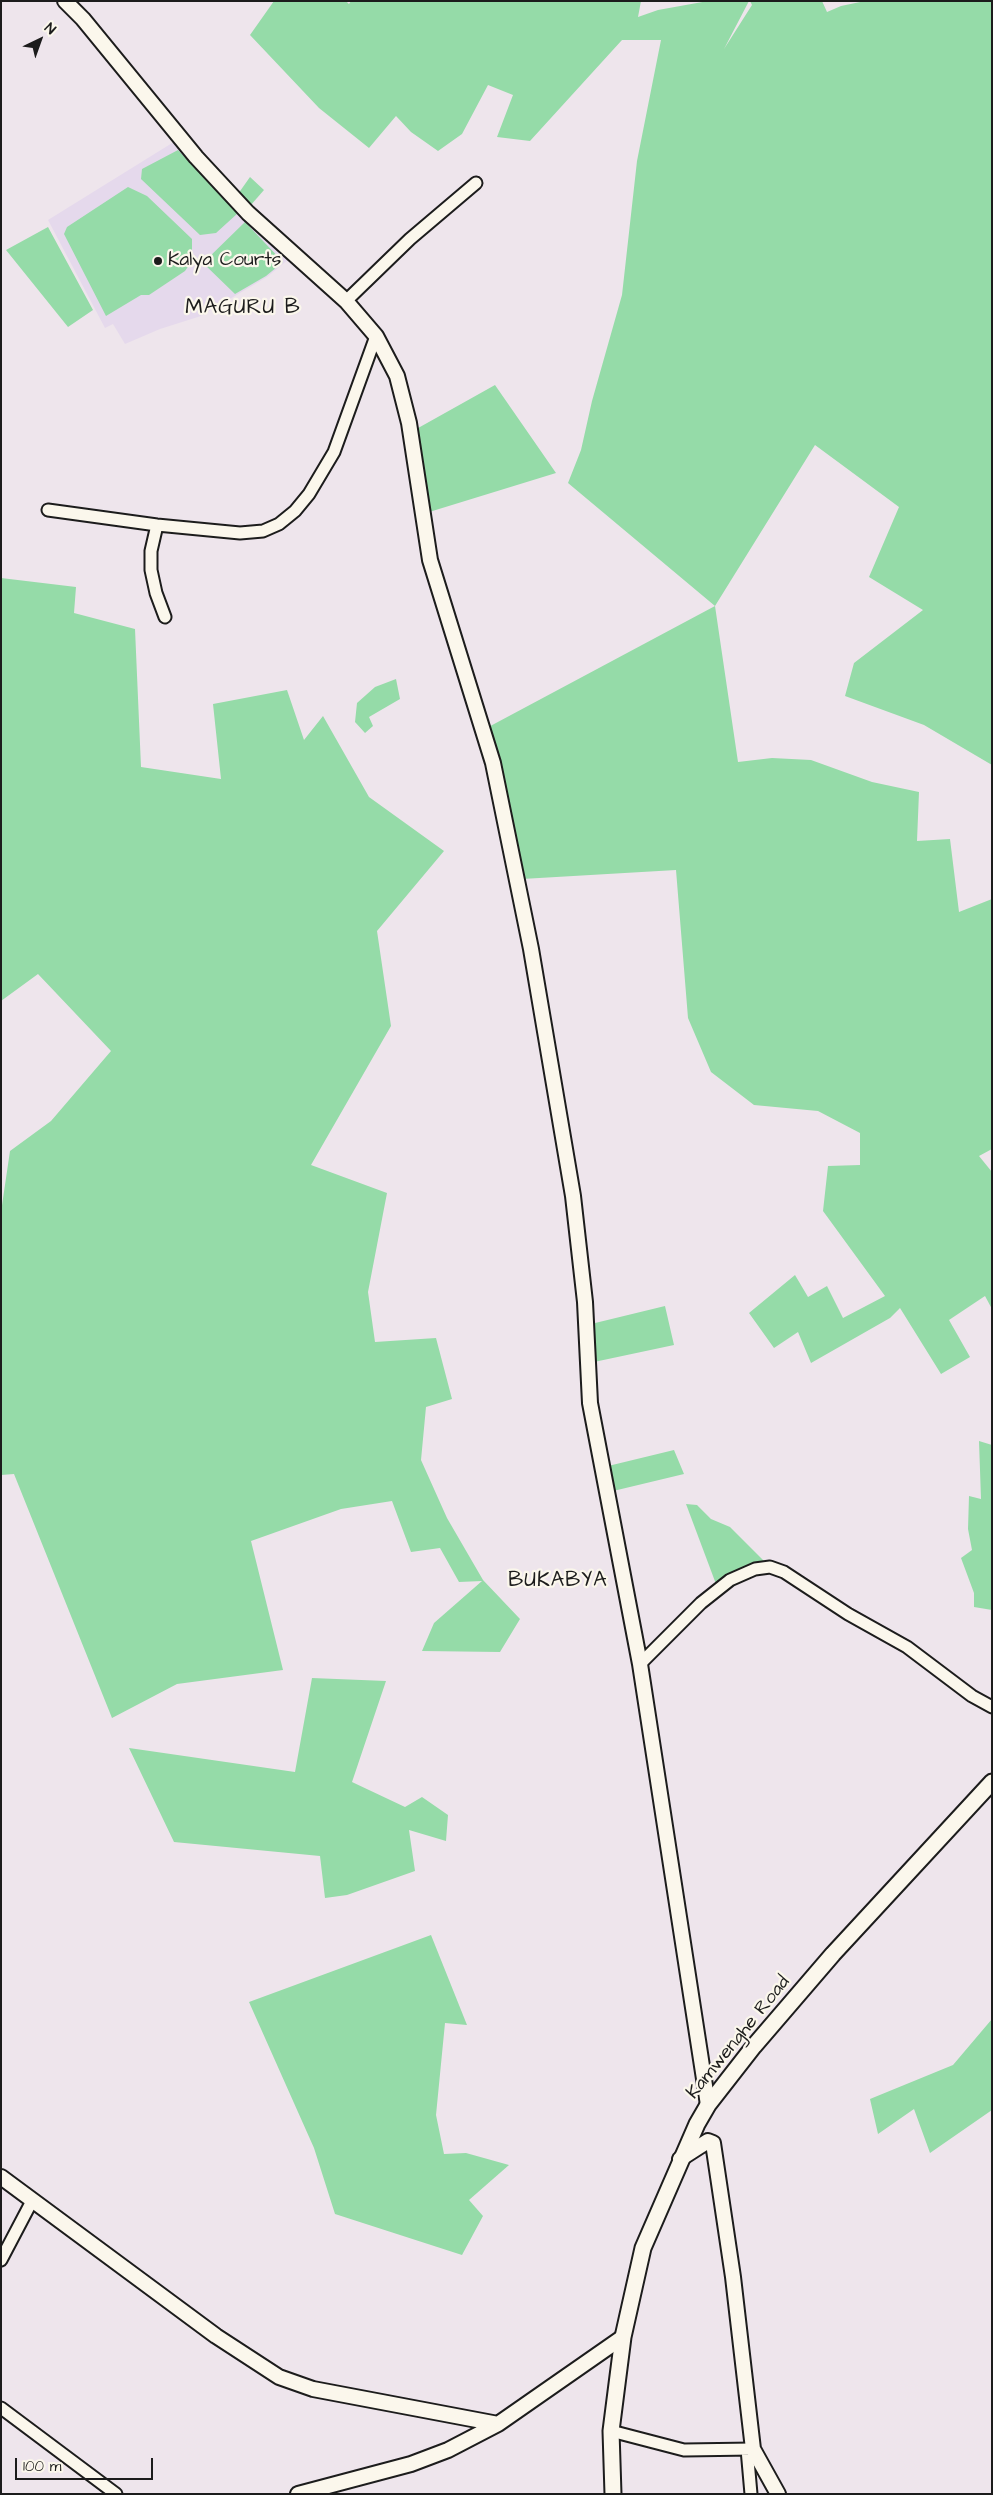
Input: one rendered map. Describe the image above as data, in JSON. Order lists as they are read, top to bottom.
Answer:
{
  "streets": {
    "main road": ["Kamwenghe Road"]
  },
  "districts": ["MAGURU B", "BUKABYA"],
  "places": ["Kalya Courts"],
  "scale_bar": "100 m",
  "north": "top right"
}
